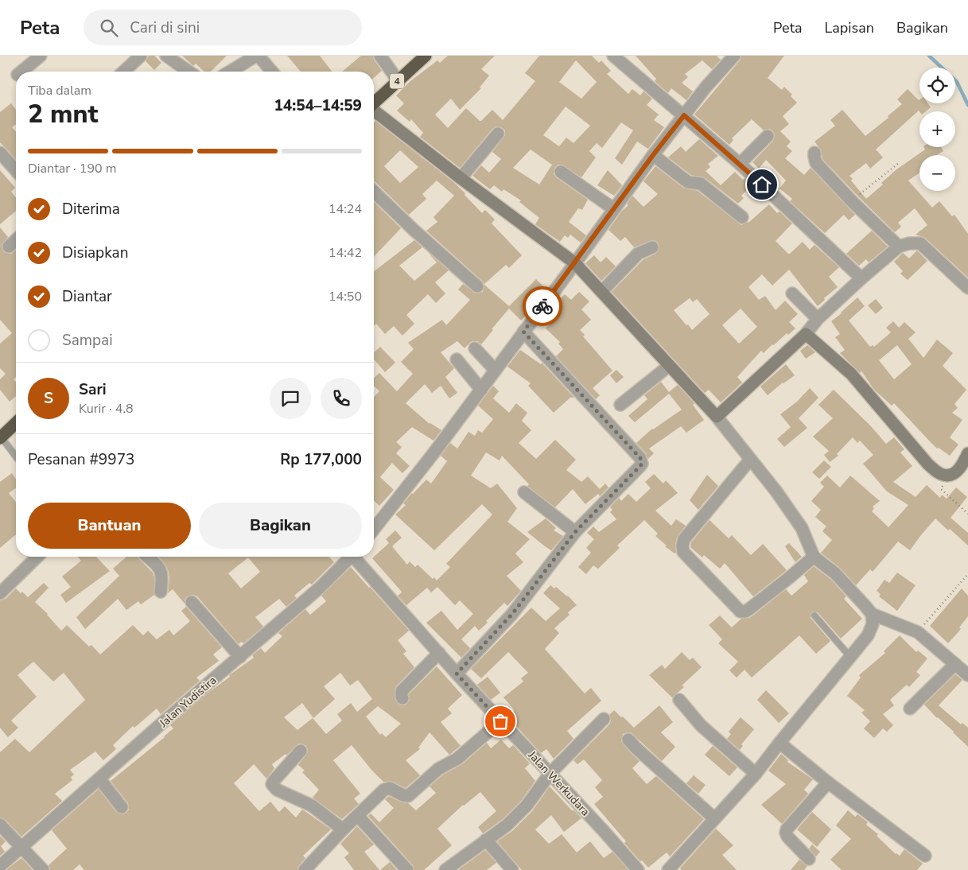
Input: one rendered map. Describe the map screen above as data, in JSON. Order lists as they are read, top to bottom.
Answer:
{
  "streets": {
    "highway": ["4"],
    "street": ["Jalan Yudistira", "Jalan Werkudara"]
  },
  "page": {
    "header": "Peta",
    "search": "Cari di sini",
    "nav": ["Peta", "Lapisan", "Bagikan"],
    "map_buttons": ["+", "−"],
    "heading": ["2 mnt", "Tiba dalam", "14:54–14:59"],
    "panel": [
      "Sari",
      "Kurir · 4.8",
      "Pesanan #9973",
      "Rp 177,000"
    ],
    "bar": "Diantar · 190 m",
    "list": [
      ["Diterima", "14:24"],
      ["Disiapkan", "14:42"],
      ["Diantar", "14:50"],
      "Sampai"
    ],
    "round": "S",
    "buttons": ["Bantuan", "Bagikan"]
  }
}
